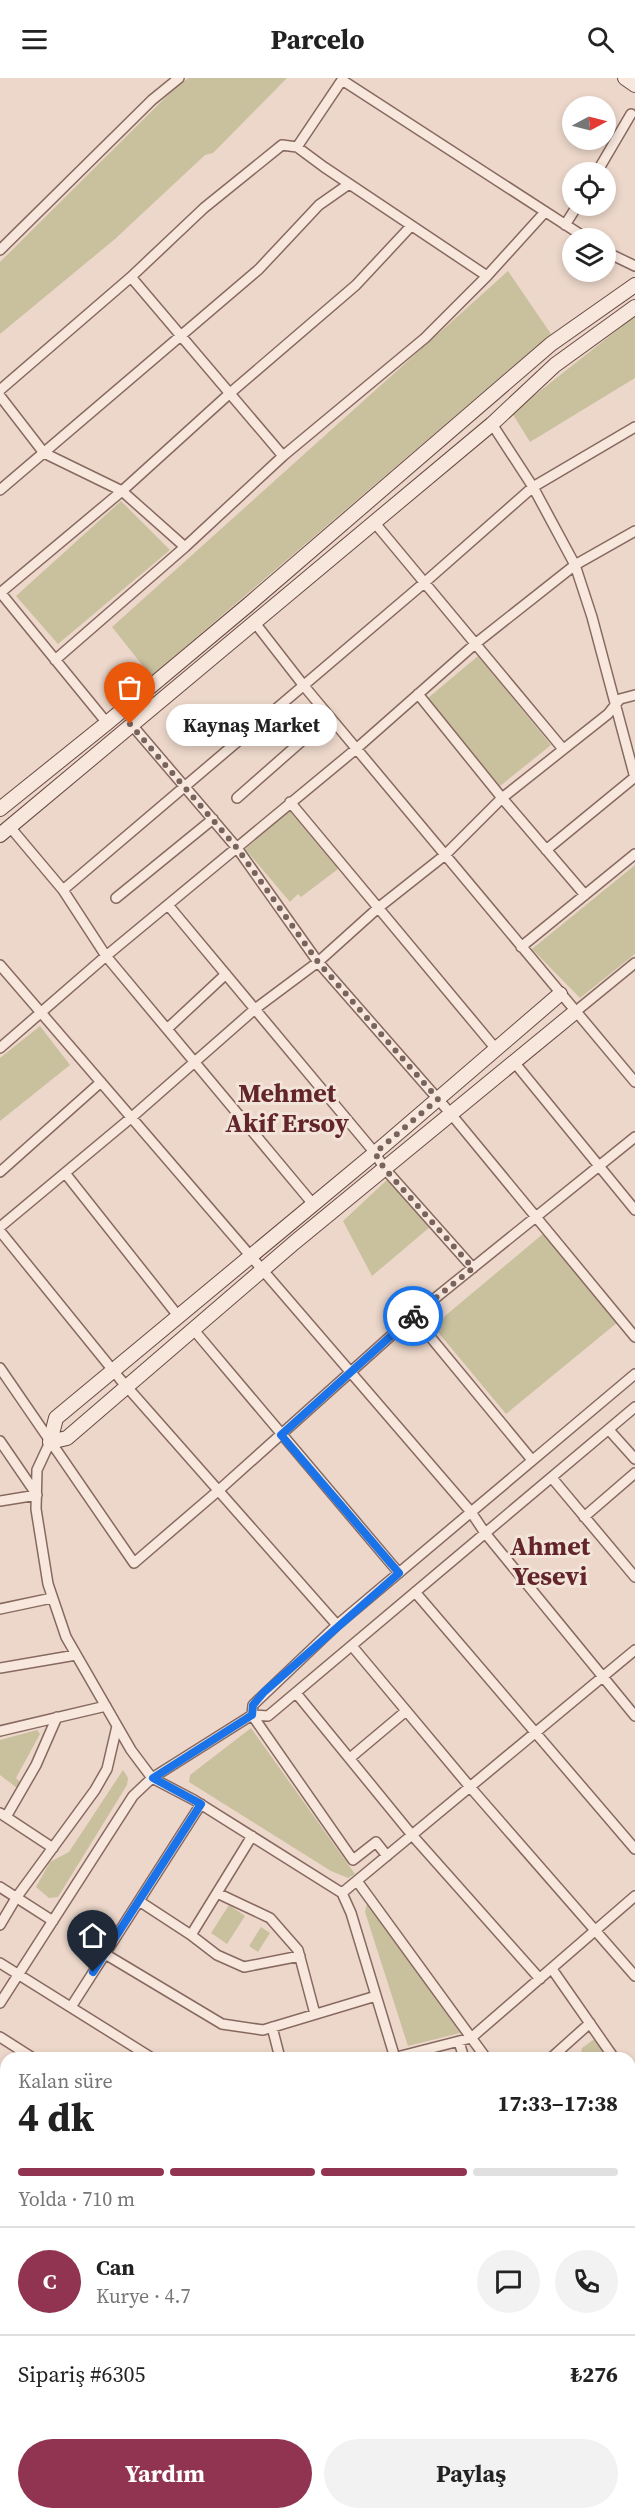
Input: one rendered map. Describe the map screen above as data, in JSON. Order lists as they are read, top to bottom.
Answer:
{
  "districts": ["Mehmet Akif Ersoy", "Ahmet Yesevi"],
  "places": ["Kaynaş Market"],
  "north": "right",
  "page": {
    "header": "Parcelo",
    "bubble": "Kaynaş Market",
    "heading": ["4 dk", "Kalan süre", "17:33–17:38"],
    "panel": [
      "Can",
      "Kurye · 4.7",
      "Sipariş #6305",
      "₺276"
    ],
    "bar": "Yolda · 710 m",
    "round": "C",
    "buttons": ["Yardım", "Paylaş"]
  }
}
